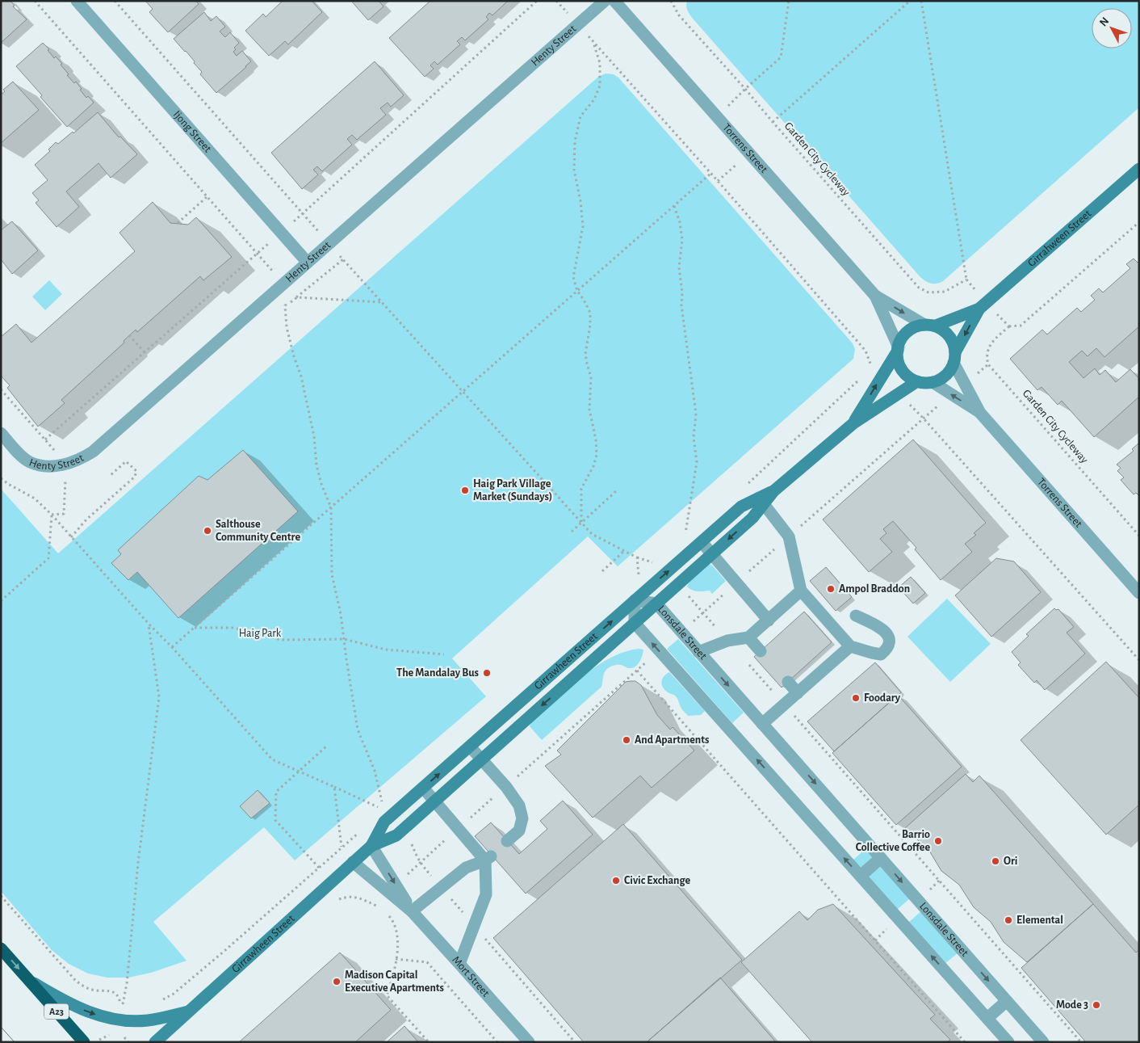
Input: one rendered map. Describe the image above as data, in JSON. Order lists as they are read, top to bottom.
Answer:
{
  "streets": {
    "highway": ["A23"],
    "street": [
      "Henty Street",
      "Ijong Street",
      "Torrens Street",
      "Girrahween Street",
      "Lonsdale Street",
      "Girrawheen Street",
      "Mort Street"
    ],
    "path": ["Garden City Cycleway"]
  },
  "crossings": [
    ["Henty Street", "Ijong Street"],
    ["Torrens Street", "Girrahween Street"],
    ["Torrens Street", "Girrawheen Street"],
    ["Girrahween Street", "Girrawheen Street"],
    ["Lonsdale Street", "Girrawheen Street"],
    ["Girrawheen Street", "Mort Street"]
  ],
  "parks": ["Haig Park"],
  "places": [
    "Haig Park Village Market (Sundays)",
    "Salthouse Community Centre",
    "Ampol Braddon",
    "The Mandalay Bus",
    "Foodary",
    "And Apartments",
    "Barrio Collective Coffee",
    "Ori",
    "Civic Exchange",
    "Elemental",
    "Madison Capital Executive Apartments",
    "Mode 3"
  ],
  "north": "top left"
}
